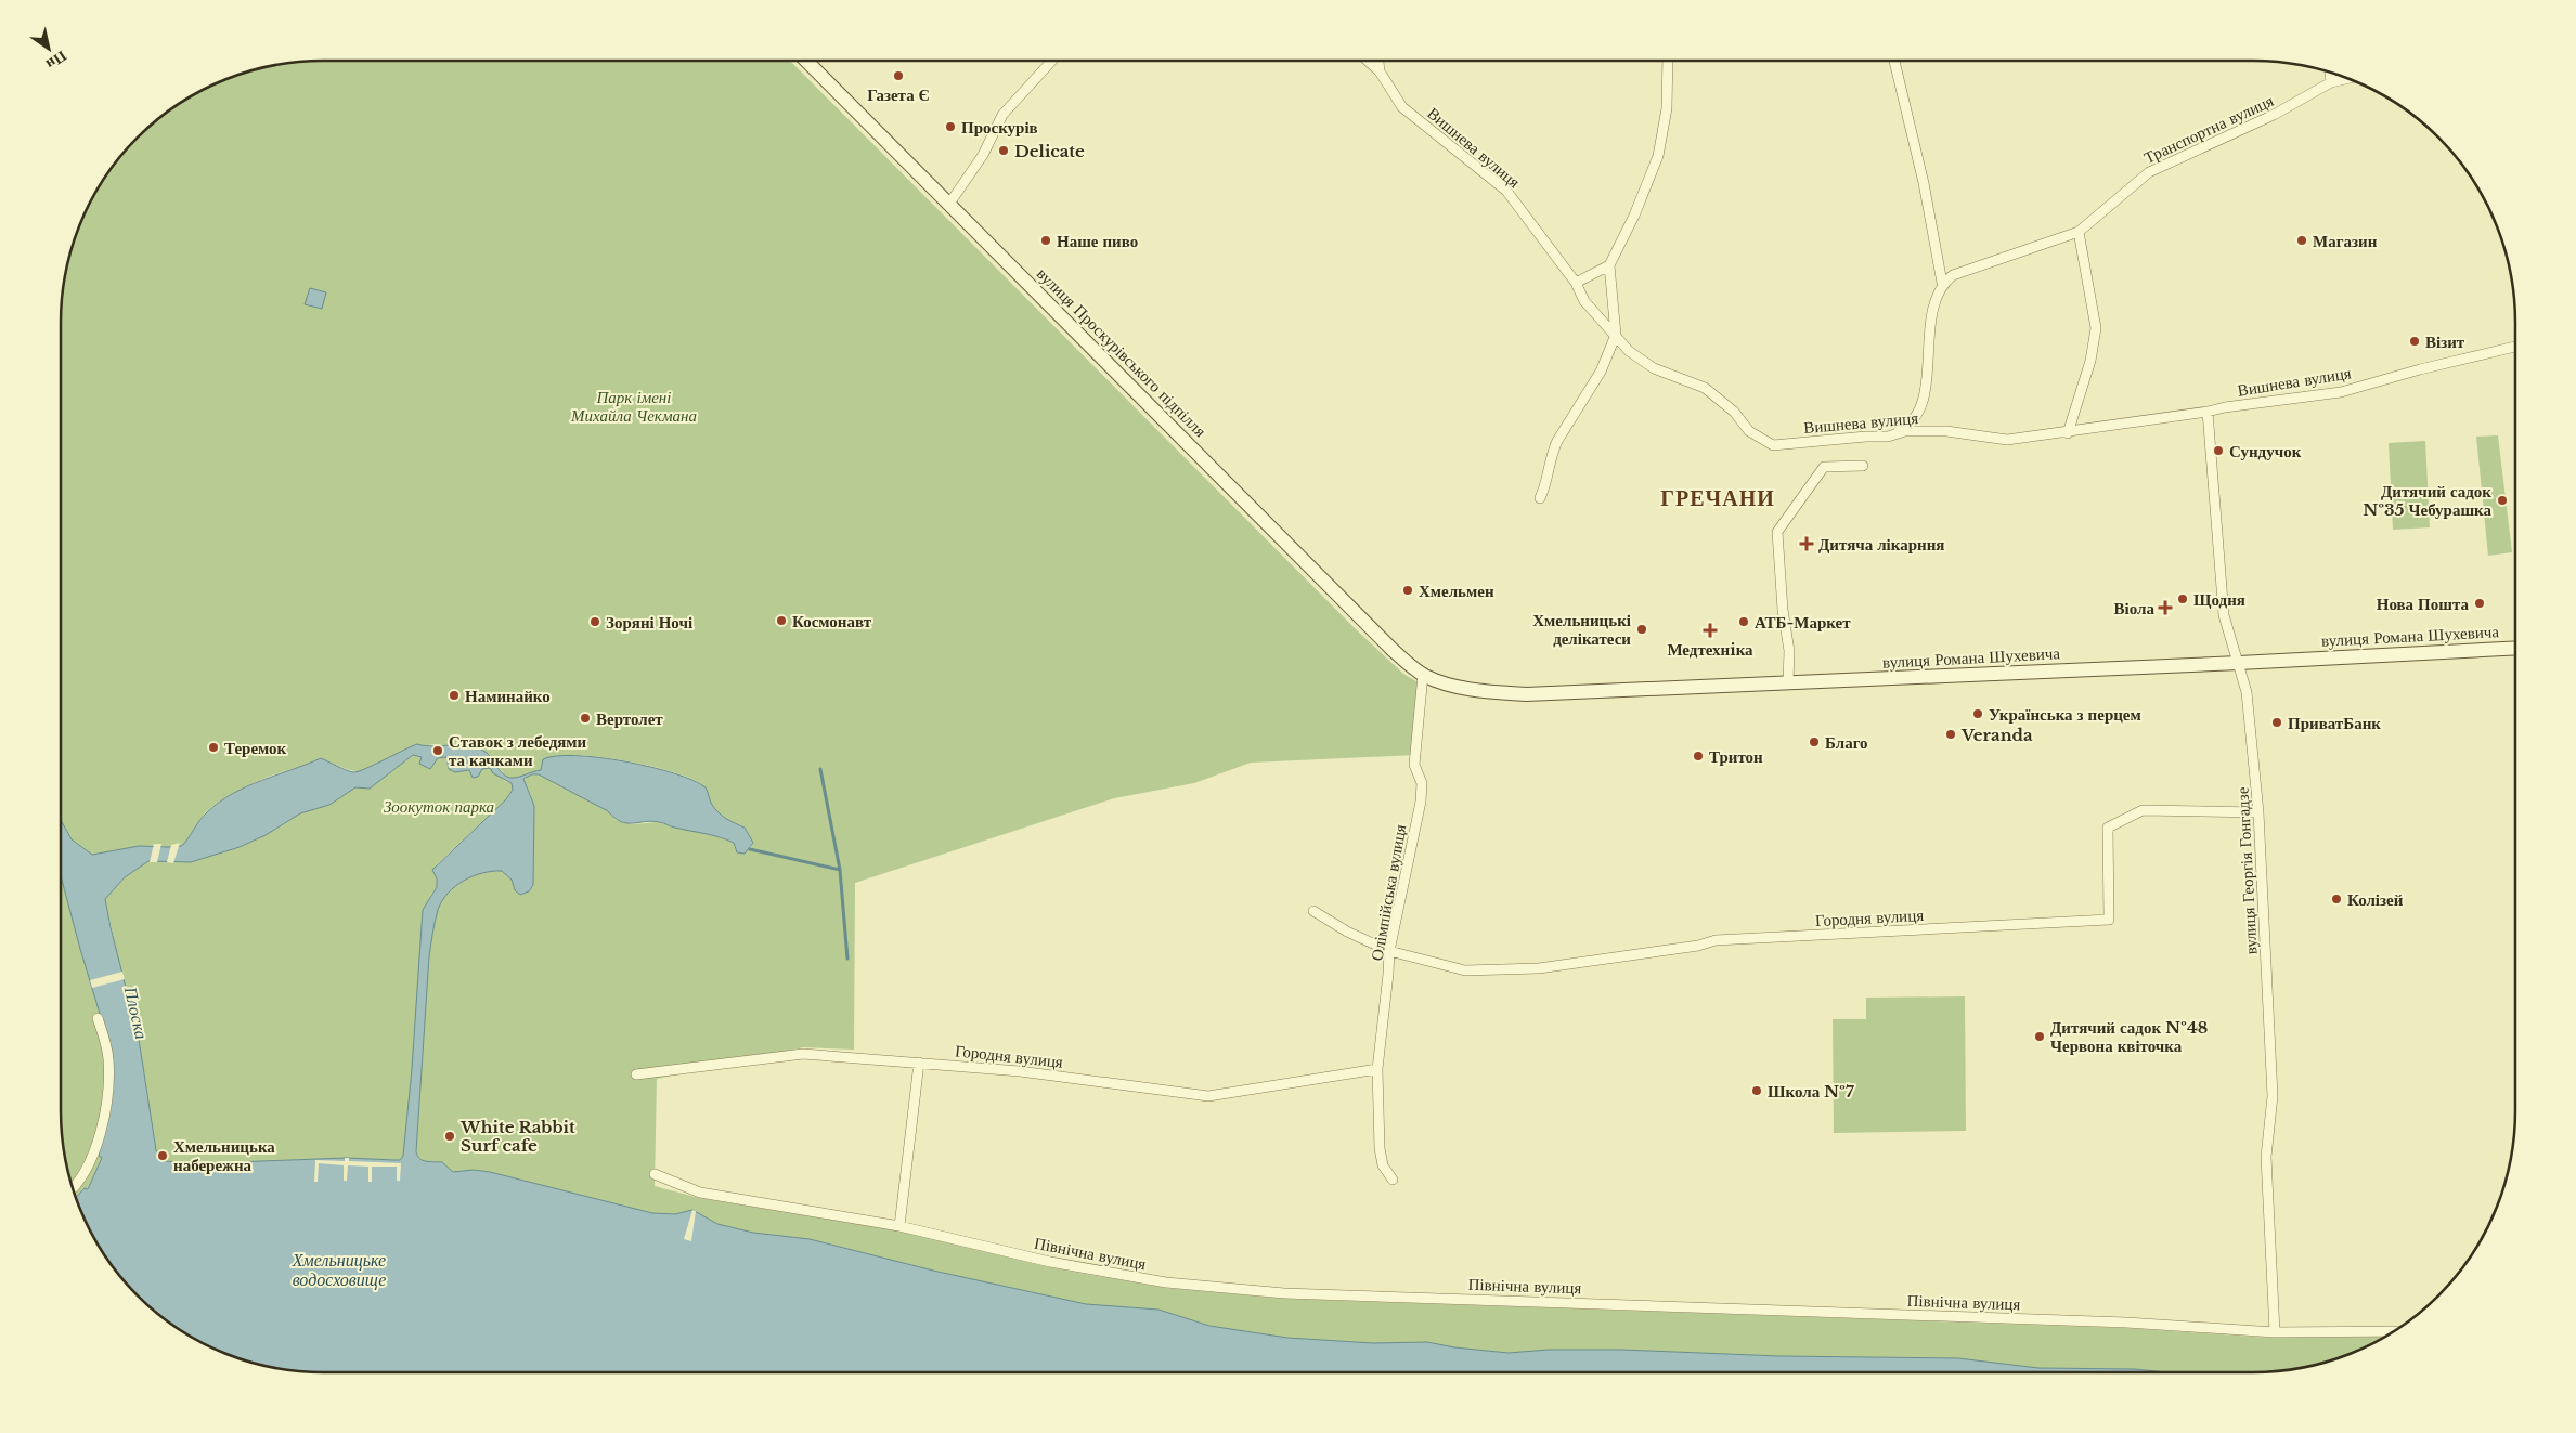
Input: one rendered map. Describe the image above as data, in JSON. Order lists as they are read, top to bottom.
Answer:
{
  "streets": {
    "main road": ["вулиця Проскурівського підпілля", "вулиця Романа Шухевича"],
    "street": [
      "Транспортна вулиця",
      "Вишнева вулиця",
      "вулиця Георгія Гонгадзе",
      "Олімпійська вулиця",
      "Городня вулиця",
      "Північна вулиця"
    ]
  },
  "crossings": [
    ["Вишнева вулиця", "вулиця Георгія Гонгадзе"],
    ["вулиця Проскурівського підпілля", "вулиця Романа Шухевича"],
    ["вулиця Проскурівського підпілля", "Олімпійська вулиця"],
    ["вулиця Романа Шухевича", "вулиця Георгія Гонгадзе"],
    ["вулиця Романа Шухевича", "Олімпійська вулиця"],
    ["вулиця Георгія Гонгадзе", "Городня вулиця"],
    ["вулиця Георгія Гонгадзе", "Північна вулиця"],
    ["Олімпійська вулиця", "Городня вулиця"]
  ],
  "districts": ["ГРЕЧАНИ"],
  "water": ["Плоска", "Хмельницьке водосховище"],
  "parks": ["Парк імені Михайла Чекмана", "Зоокуток парка"],
  "places": {
    "other": [
      "Газета Є",
      "Проскурів",
      "Delicate",
      "Наше пиво",
      "Магазин",
      "Візит",
      "Сундучок",
      "Дитячий садок №35 Чебурашка",
      "Хмельмен",
      "Щодня",
      "Нова Пошта",
      "Космонавт",
      "Зоряні Ночі",
      "АТБ-Маркет",
      "Хмельницькі делікатеси",
      "Наминайко",
      "Українська з перцем",
      "Вертолет",
      "ПриватБанк",
      "Veranda",
      "Благо",
      "Теремок",
      "Ставок з лебедями та качками",
      "Тритон",
      "Колізей",
      "Дитячий садок №48 Червона квіточка",
      "Школа №7",
      "White Rabbit Surf cafe",
      "Хмельницька набережна"
    ],
    "health": ["Дитяча лікарння", "Віола", "Медтехнiка"]
  },
  "north": "bottom right"
}
